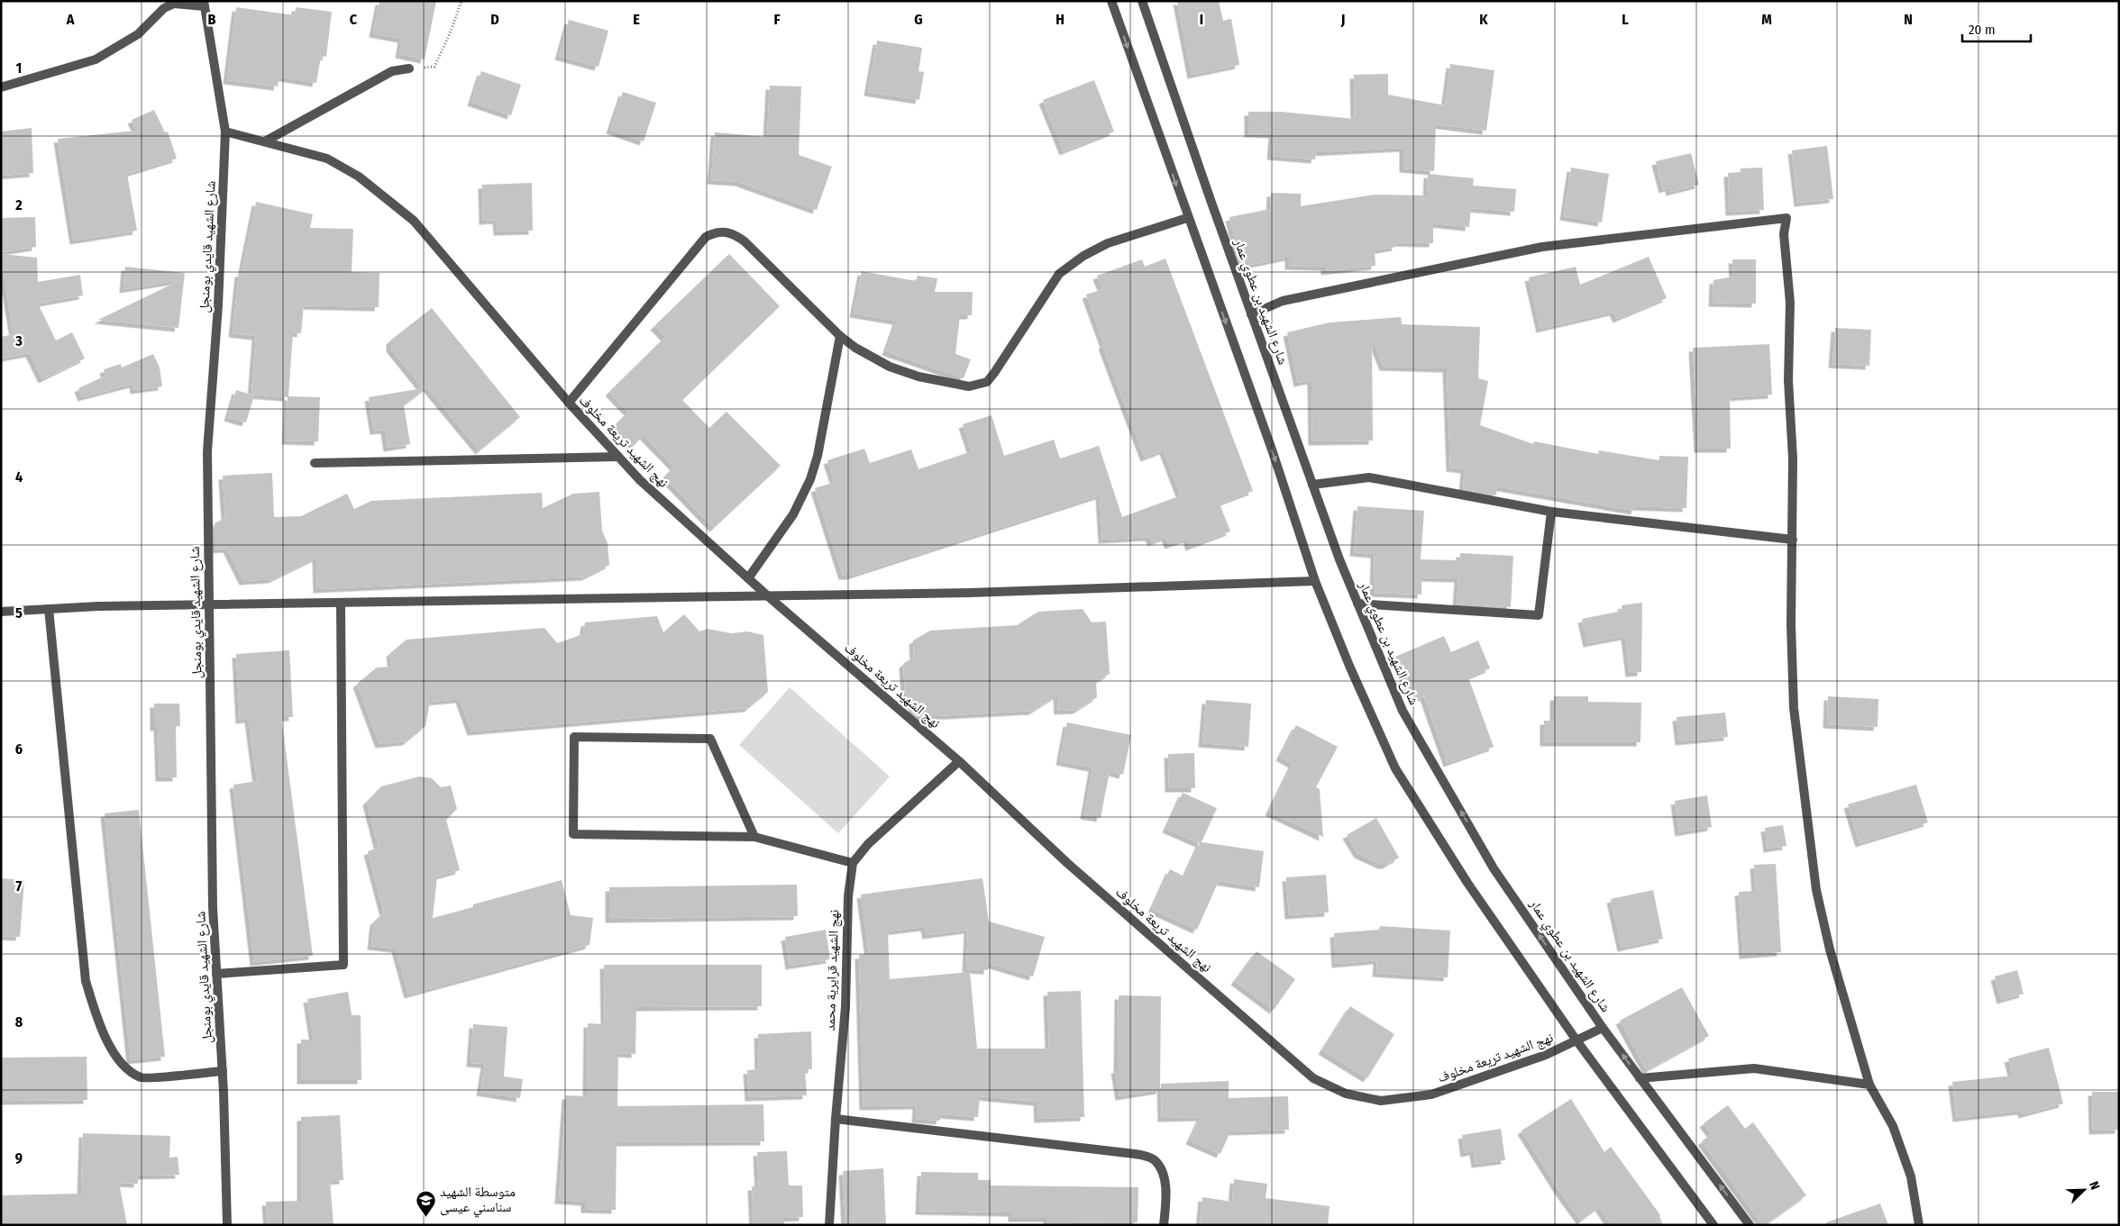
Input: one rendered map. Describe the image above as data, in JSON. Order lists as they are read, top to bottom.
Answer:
{
  "streets": {
    "street": [
      "شارع الشهيد قايدي بومنجل",
      "شارع الشهيد بن عطوي عمار",
      "نهج الشهيد تريعة مخلوف",
      "نهج الشهيد قرايرية محمد"
    ]
  },
  "crossings": [
    ["شارع الشهيد قايدي بومنجل", "نهج الشهيد تريعة مخلوف"],
    ["شارع الشهيد بن عطوي عمار", "نهج الشهيد تريعة مخلوف"]
  ],
  "places": {
    "school or university": ["متوسطة الشهيد سناسني عيسى"]
  },
  "scale_bar": "20 m",
  "north": "top right",
  "grid": {
    "columns": [
      "A",
      "B",
      "C",
      "D",
      "E",
      "F",
      "G",
      "H",
      "I",
      "J",
      "K",
      "L",
      "M",
      "N"
    ],
    "rows": [
      "1",
      "2",
      "3",
      "4",
      "5",
      "6",
      "7",
      "8",
      "9"
    ]
  }
}
